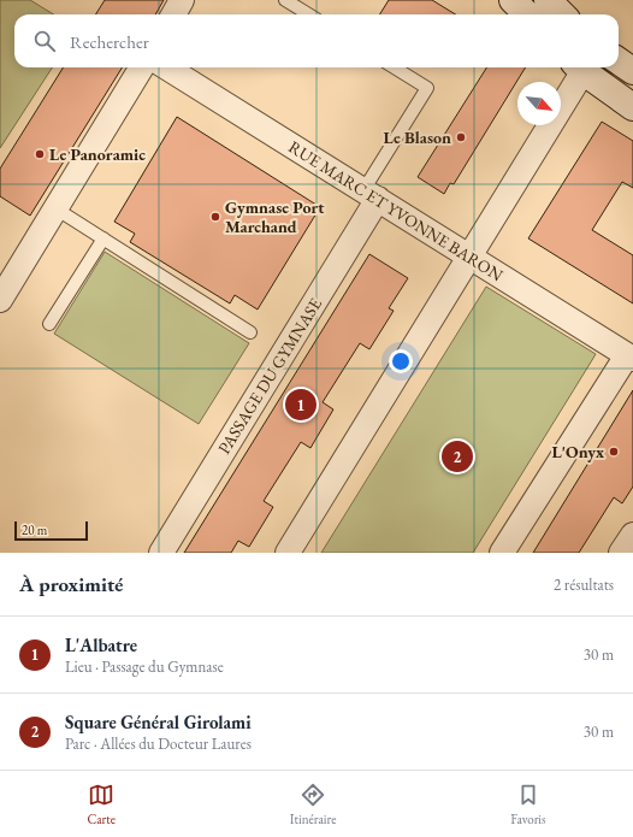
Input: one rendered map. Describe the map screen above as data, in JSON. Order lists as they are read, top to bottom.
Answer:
{
  "streets": {
    "street": ["RUE MARC ET YVONNE BARON", "PASSAGE DU GYMNASE"]
  },
  "crossings": [
    ["RUE MARC ET YVONNE BARON", "PASSAGE DU GYMNASE"]
  ],
  "places": [
    "Le Blason",
    "Le Panoramic",
    "Gymnase Port Marchand",
    "L'Onyx"
  ],
  "scale_bar": "20 m",
  "north": "bottom right",
  "page": {
    "search": "Rechercher",
    "pins": ["1", "2"],
    "scale": "20 m",
    "heading": ["À proximité", "2 résultats"],
    "list": [
      {
        "mark": "1",
        "name": "L'Albatre",
        "note": "Lieu · Passage du Gymnase",
        "value": "30 m"
      },
      {
        "mark": "2",
        "name": "Square Général Girolami",
        "note": "Parc · Allées du Docteur Laures",
        "value": "30 m"
      }
    ],
    "nav": ["Carte", "Itinéraire", "Favoris"]
  }
}
